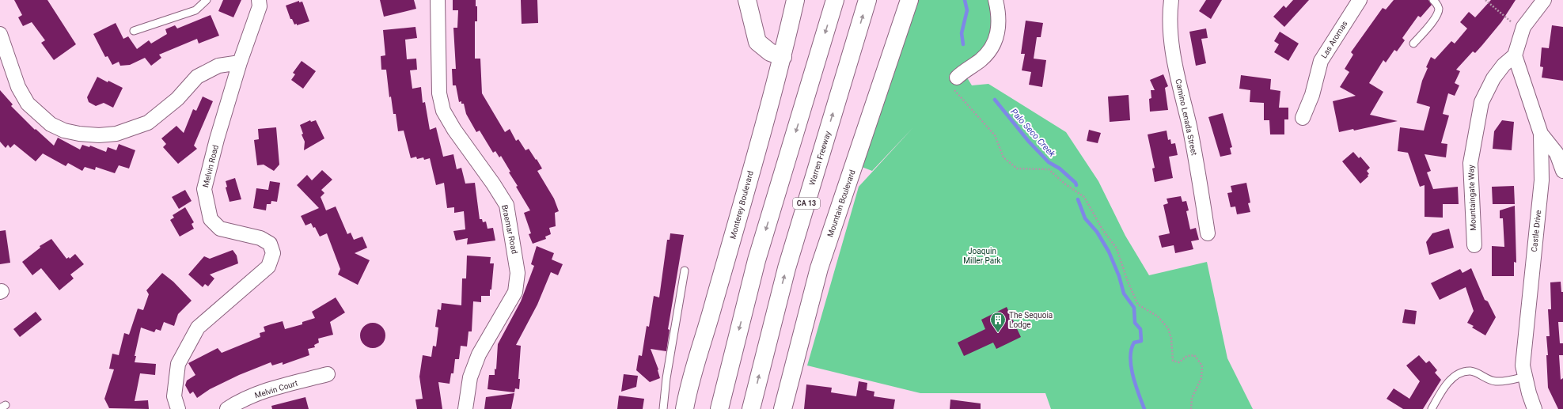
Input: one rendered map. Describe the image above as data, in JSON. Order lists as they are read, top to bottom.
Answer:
{
  "streets": {
    "main road": [
      "Warren Freeway",
      "CA 13",
      "Mountain Boulevard",
      "Monterey Boulevard"
    ],
    "street": [
      "Las Aromas",
      "Camino Lenada Street",
      "Melvin Road",
      "Mountaingate Way",
      "Braemar Road",
      "Castle Drive",
      "Melvin Court"
    ]
  },
  "crossings": [
    ["Mountaingate Way", "Castle Drive"]
  ],
  "water": ["Palo Seco Creek"],
  "parks": ["Joaquin Miller Park"],
  "places": {
    "building": ["The Sequoia Lodge"]
  }
}
